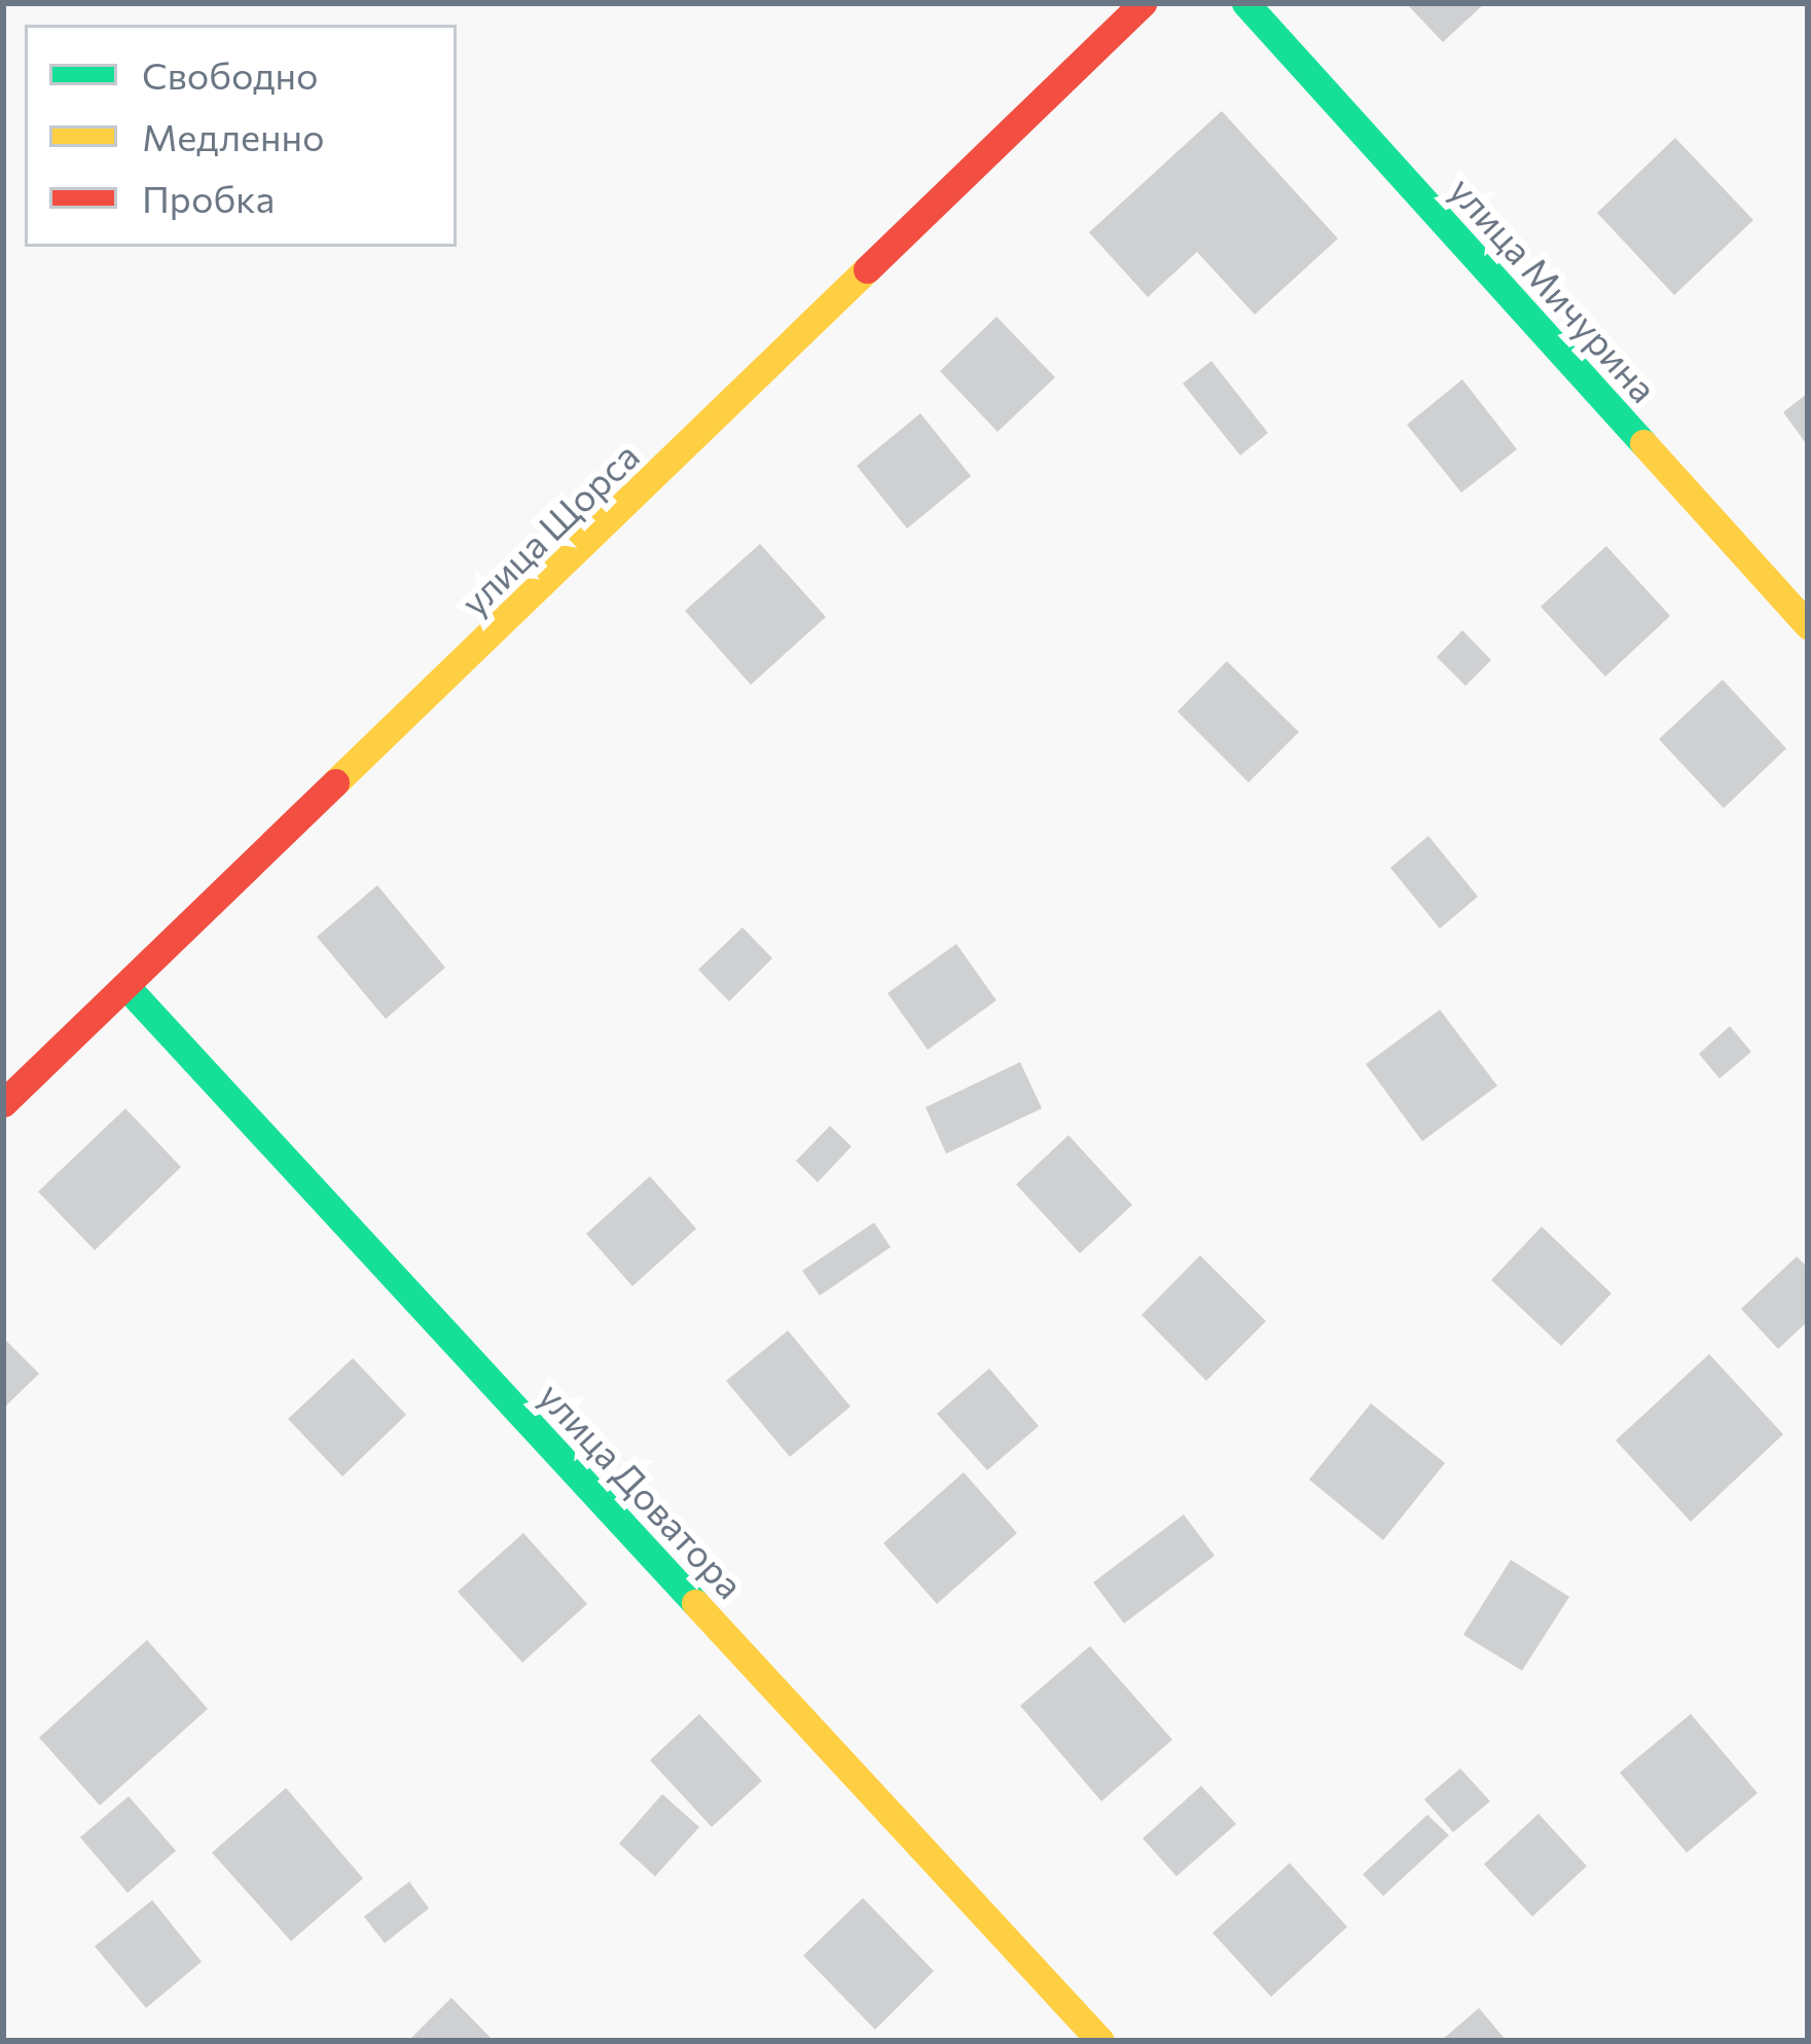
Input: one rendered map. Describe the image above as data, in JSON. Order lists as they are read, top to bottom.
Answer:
{
  "streets": {
    "street": ["улица Мичурина", "улица Щорса", "улица Доватора"]
  },
  "crossings": [
    ["улица Щорса", "улица Доватора"]
  ],
  "legend": ["Свободно", "Медленно", "Пробка"]
}
